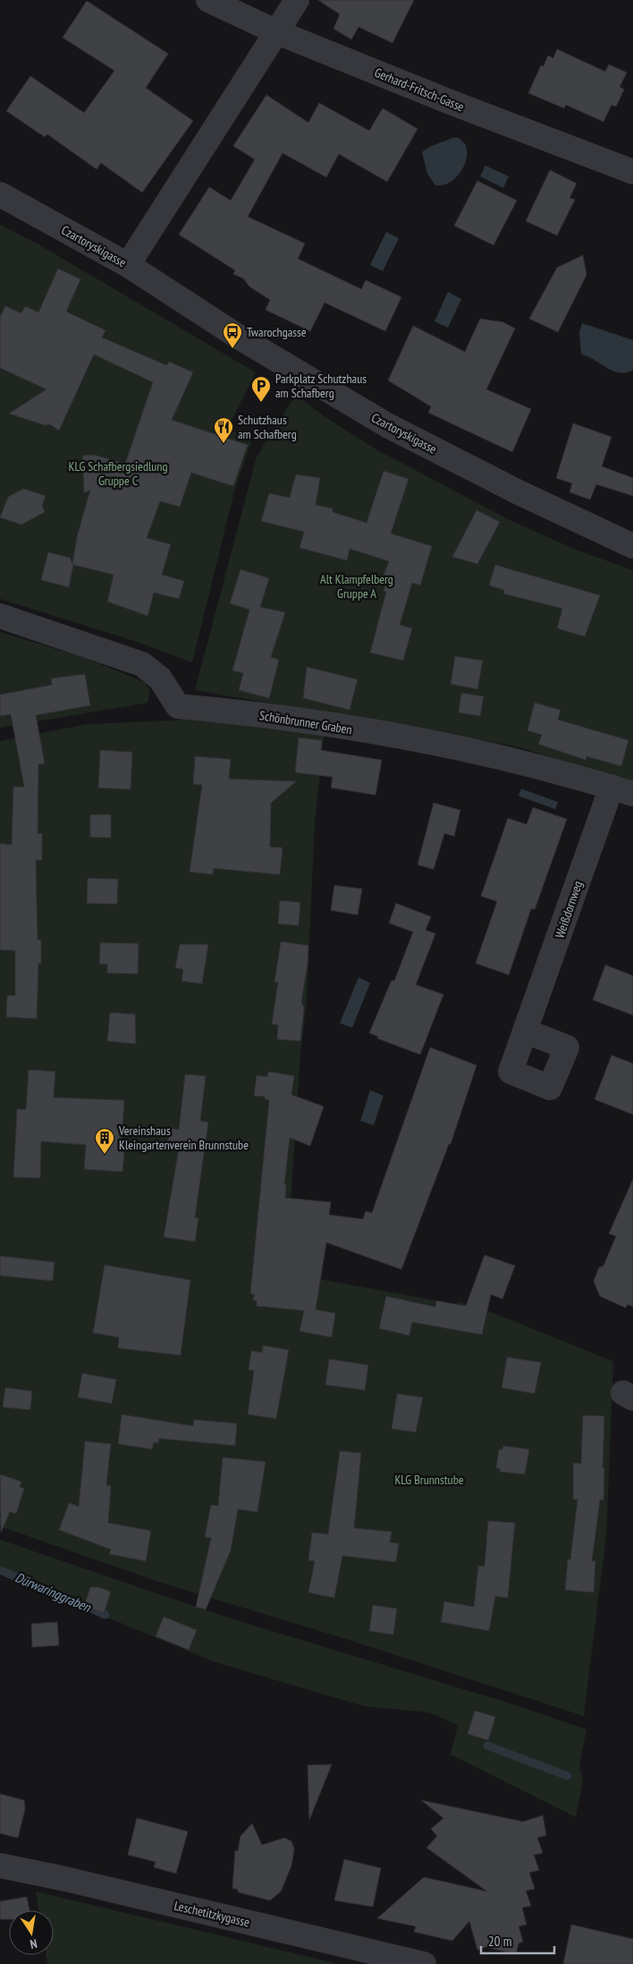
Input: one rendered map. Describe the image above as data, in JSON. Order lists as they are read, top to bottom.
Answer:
{
  "streets": {
    "street": [
      "Gerhard-Fritsch-Gasse",
      "Czartoryskigasse",
      "Schönbrunner Graben",
      "Weißdornweg",
      "Leschetitzkygasse"
    ]
  },
  "crossings": [
    ["Schönbrunner Graben", "Weißdornweg"]
  ],
  "water": ["Dürwaringgraben"],
  "parks": ["KLG Schafbergsiedlung Gruppe C", "Alt Klampfelberg Gruppe A", "KLG Brunnstube"],
  "places": {
    "bus stop": ["Twarochgasse"],
    "parking": ["Parkplatz Schutzhaus am Schafberg"],
    "restaurant": ["Schutzhaus am Schafberg"],
    "building": ["Vereinshaus Kleingartenverein Brunnstube"]
  },
  "scale_bar": "20 m",
  "north": "bottom"
}
